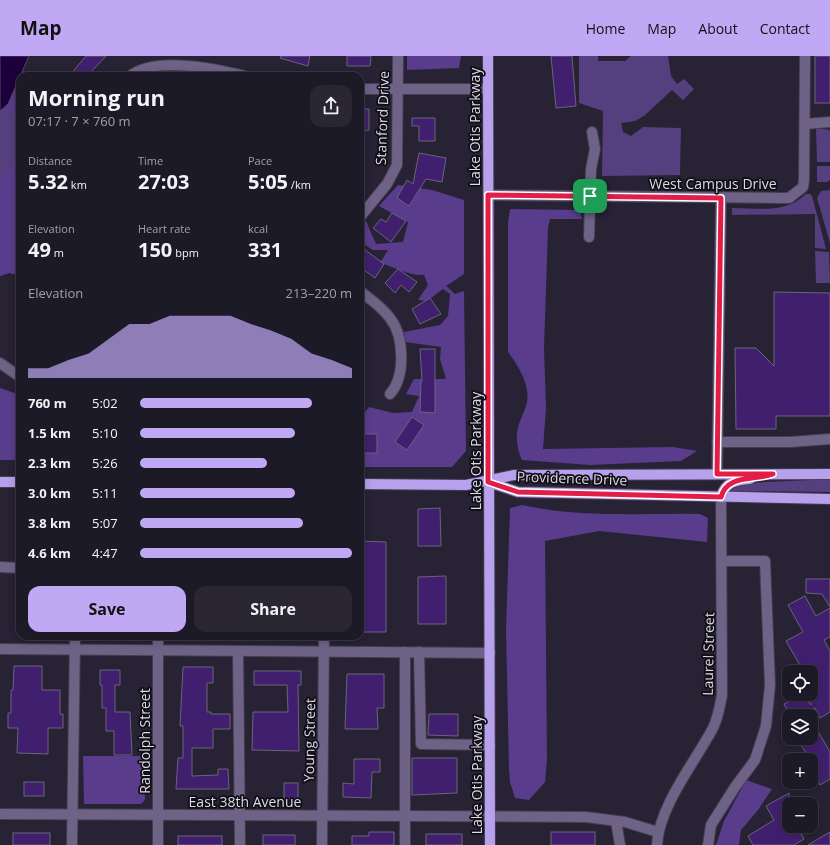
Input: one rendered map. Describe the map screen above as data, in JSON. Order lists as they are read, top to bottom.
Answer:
{
  "streets": {
    "main road": ["Lake Otis Parkway", "Providence Drive"],
    "street": [
      "Stanford Drive",
      "West Campus Drive",
      "Laurel Street",
      "Young Street",
      "Randolph Street",
      "East 38th Avenue"
    ]
  },
  "crossings": [
    ["Lake Otis Parkway", "West Campus Drive"],
    ["Lake Otis Parkway", "Providence Drive"],
    ["Lake Otis Parkway", "East 38th Avenue"],
    ["Providence Drive", "Laurel Street"],
    ["Laurel Street", "East 38th Avenue"],
    ["Young Street", "East 38th Avenue"],
    ["Randolph Street", "East 38th Avenue"]
  ],
  "page": {
    "header": "Map",
    "nav": [
      "Home",
      "Map",
      "About",
      "Contact"
    ],
    "heading": ["Morning run", "07:17 · 7 × 760 m"],
    "stats": [
      ["Distance", "5.32 km"],
      ["Time", "27:03"],
      ["Pace", "5:05 /km"],
      ["Elevation", "49 m"],
      ["Heart rate", "150 bpm"],
      ["kcal", "331"]
    ],
    "chart": ["Elevation", "213–220 m"],
    "list": [
      {
        "name": "760 m",
        "note": "5:02"
      },
      {
        "name": "1.5 km",
        "note": "5:10"
      },
      {
        "name": "2.3 km",
        "note": "5:26"
      },
      {
        "name": "3.0 km",
        "note": "5:11"
      },
      {
        "name": "3.8 km",
        "note": "5:07"
      },
      {
        "name": "4.6 km",
        "note": "4:47"
      }
    ],
    "buttons": ["Save", "Share"],
    "map_buttons": ["+", "−"]
  }
}
